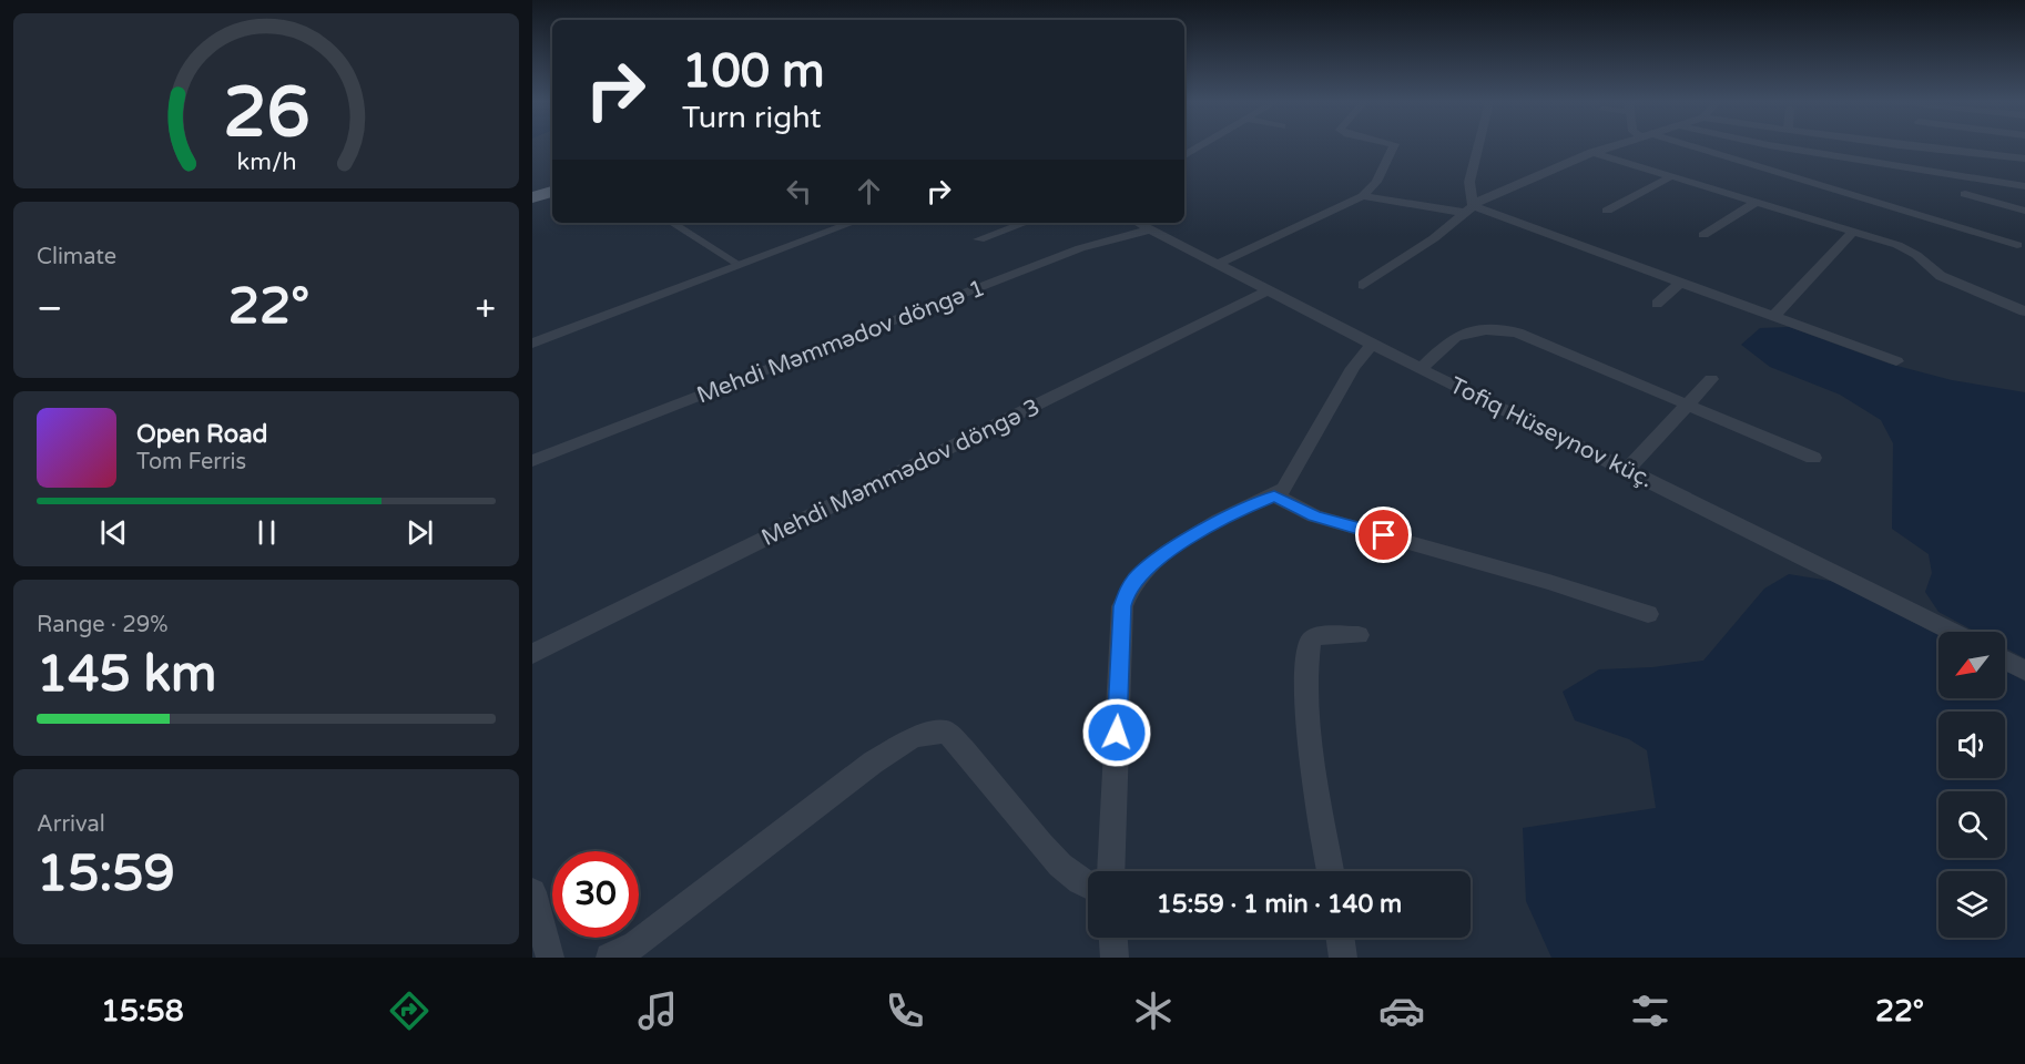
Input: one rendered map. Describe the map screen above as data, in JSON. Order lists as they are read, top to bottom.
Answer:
{
  "streets": {
    "street": ["Mehdi Məmmədov döngə 1", "Tofiq Hüseynov küç.", "Mehdi Məmmədov döngə 3"]
  },
  "crossings": [
    ["Mehdi Məmmədov döngə 1", "Tofiq Hüseynov küç."],
    ["Tofiq Hüseynov küç.", "Mehdi Məmmədov döngə 3"]
  ],
  "north": "bottom left",
  "page": {
    "turn": ["100 m", "Turn right"],
    "tile": [
      "Climate",
      ["Range · 29%", "145 km"],
      ["Arrival", "15:59"]
    ],
    "heat": ["−", "22°", "+"],
    "song": ["Open Road", "Tom Ferris"],
    "limit": "30",
    "trip": "15:59 · 1 min · 140 m",
    "tabs": ["15:58", "22°"],
    "gauge": ["26", "km/h"]
  }
}
